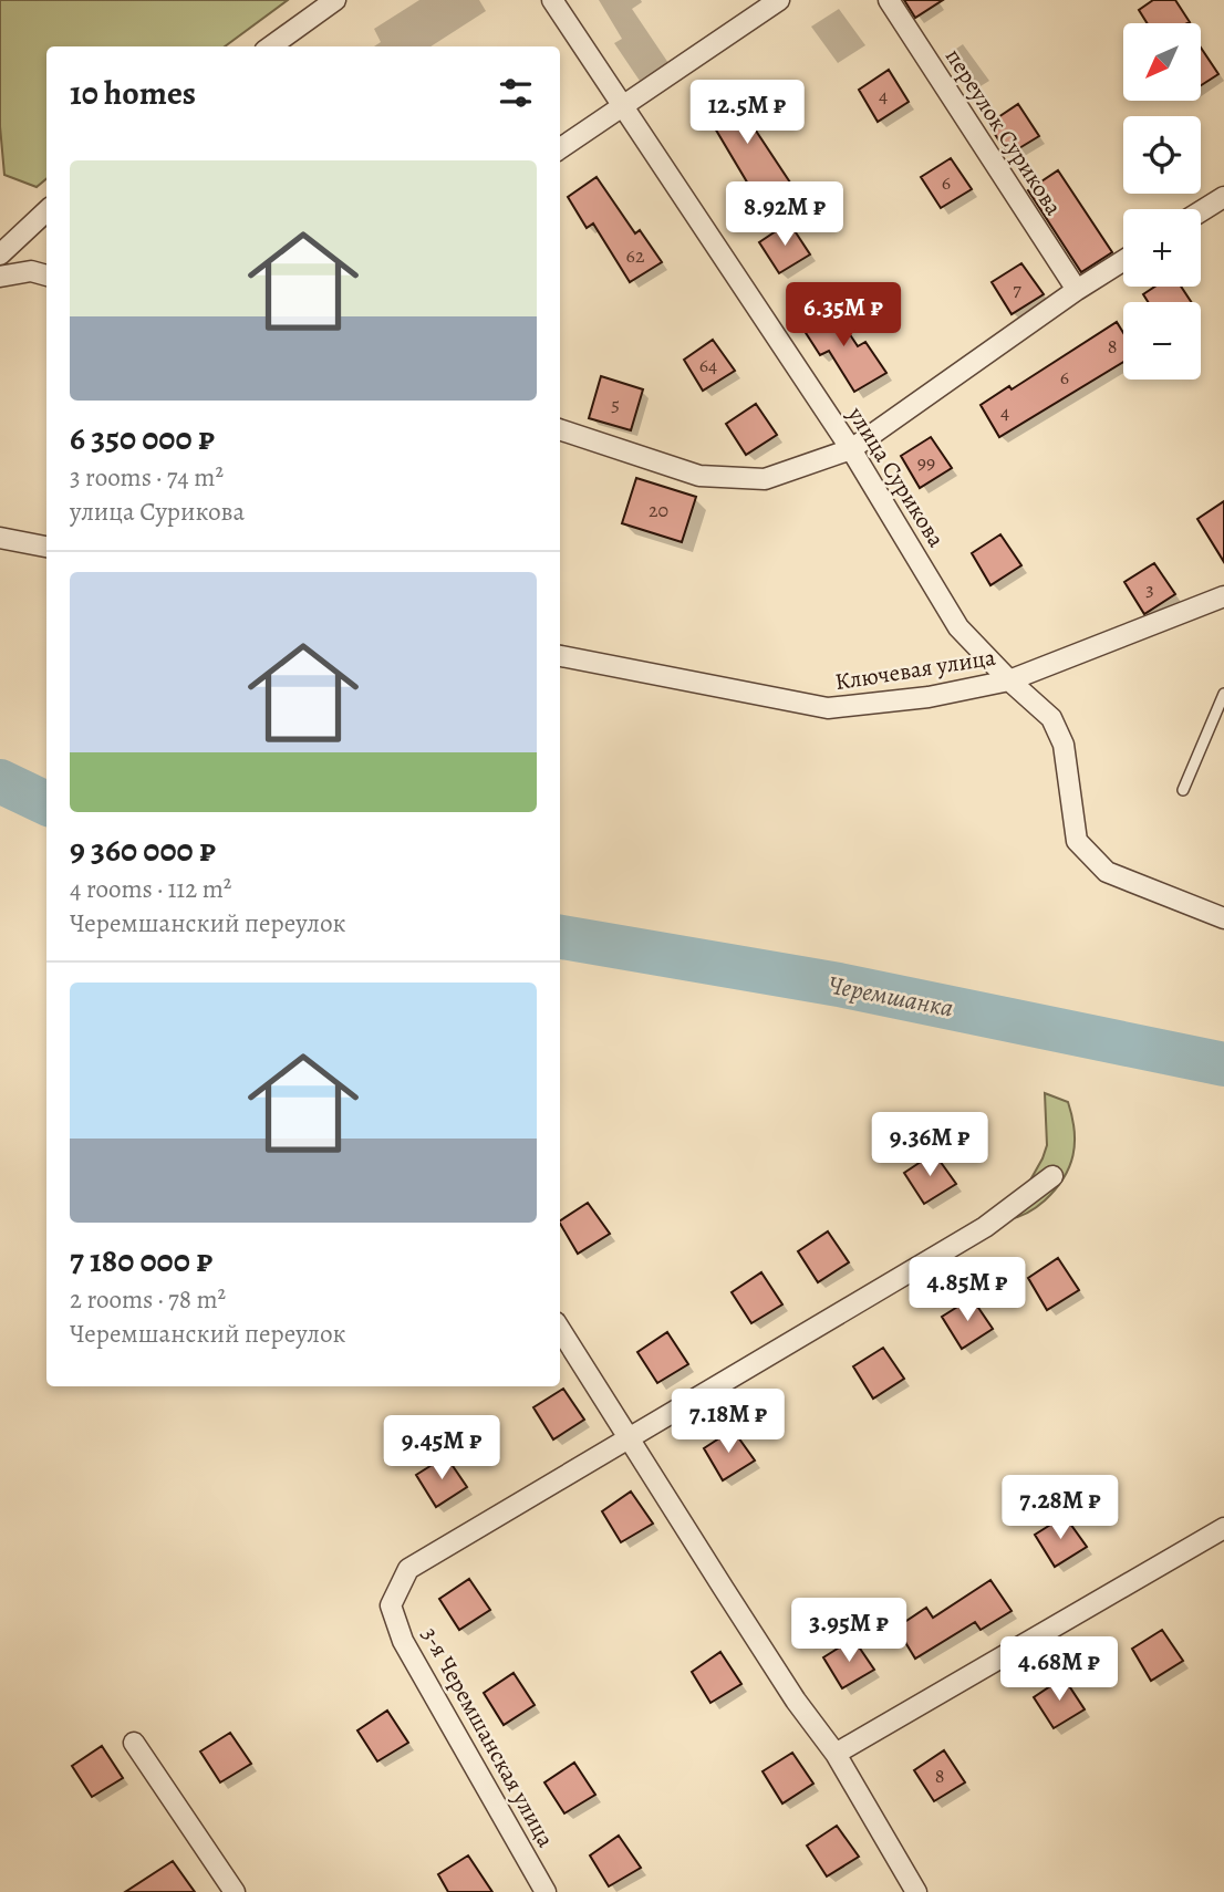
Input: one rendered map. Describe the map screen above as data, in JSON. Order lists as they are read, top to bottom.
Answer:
{
  "streets": {
    "street": [
      "переулок Сурикова",
      "улица Сурикова",
      "Ключевая улица",
      "3-я Черемшанская улица"
    ]
  },
  "crossings": [
    ["улица Сурикова", "Ключевая улица"]
  ],
  "water": ["Черемшанка"],
  "house_numbers": [
    "4",
    "6",
    "62",
    "7",
    "8",
    "64",
    "6",
    "5",
    "4",
    "99",
    "20",
    "3",
    "8"
  ],
  "north": "bottom left",
  "page": {
    "map_buttons": ["+", "−"],
    "heading": "10 homes",
    "price": [
      "12.5M ₽",
      "8.92M ₽",
      "6.35M ₽",
      "9.36M ₽",
      "4.85M ₽",
      "7.18M ₽",
      "9.45M ₽",
      "7.28M ₽",
      "3.95M ₽",
      "4.68M ₽"
    ],
    "list": [
      {
        "name": "6 350 000 ₽",
        "note": "3 rooms · 74 m² · улица Сурикова"
      },
      {
        "name": "9 360 000 ₽",
        "note": "4 rooms · 112 m² · Черемшанский переулок"
      },
      {
        "name": "7 180 000 ₽",
        "note": "2 rooms · 78 m² · Черемшанский переулок"
      }
    ]
  }
}
